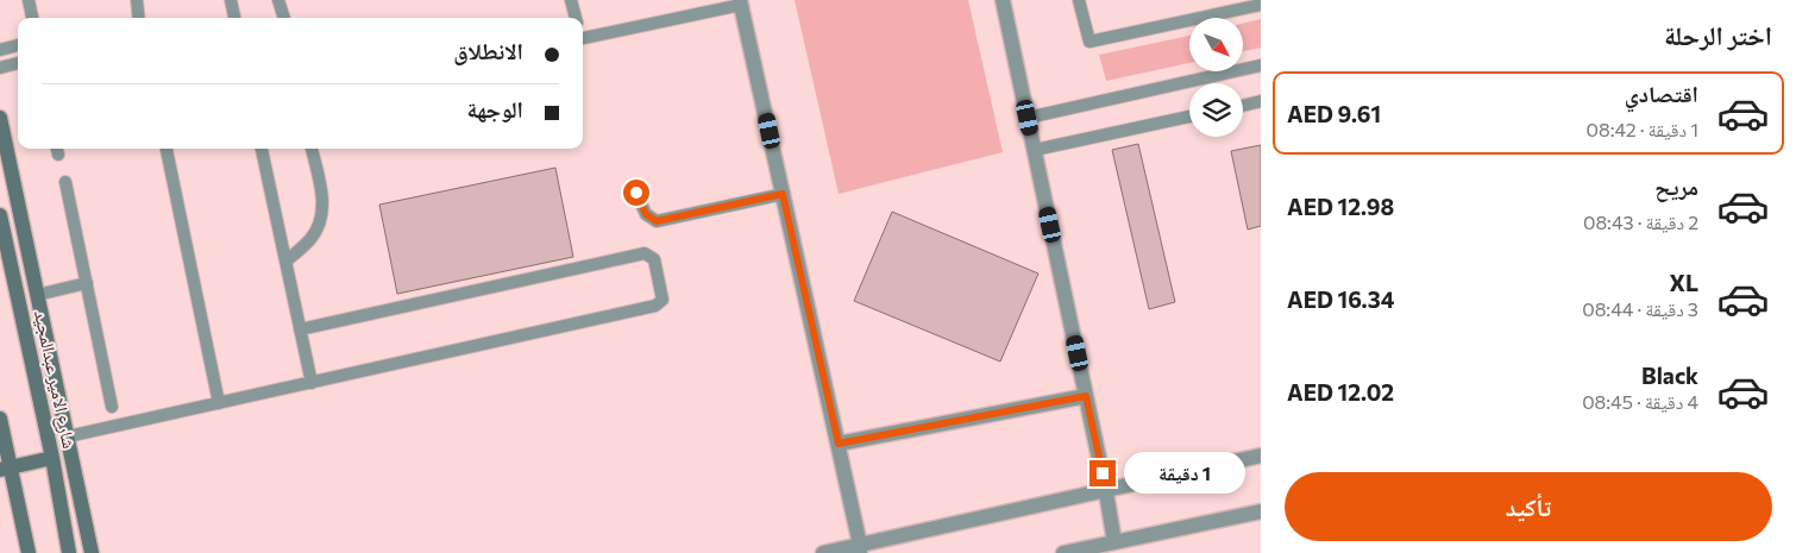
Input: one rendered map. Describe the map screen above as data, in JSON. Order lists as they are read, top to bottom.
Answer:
{
  "streets": {
    "street": ["شارع الامير عبدالمجيد"]
  },
  "north": "bottom right",
  "page": {
    "heading": "اختر الرحلة",
    "banner": ["الانطلاق", "الوجهة"],
    "list": [
      {
        "name": "اقتصادي",
        "note": "1 دقيقة · 08:42",
        "value": "AED 9.61"
      },
      {
        "name": "مريح",
        "note": "2 دقيقة · 08:43",
        "value": "AED 12.98"
      },
      {
        "name": "XL",
        "note": "3 دقيقة · 08:44",
        "value": "AED 16.34"
      },
      {
        "name": "Black",
        "note": "4 دقيقة · 08:45",
        "value": "AED 12.02"
      }
    ],
    "bubble": "1 دقيقة",
    "buttons": "تأكيد"
  }
}
